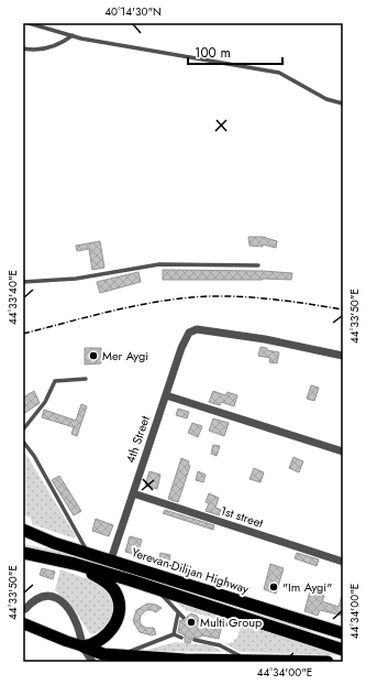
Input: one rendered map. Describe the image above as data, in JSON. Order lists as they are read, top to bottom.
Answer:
{
  "streets": {
    "highway": ["Yerevan-Dilijan Highway"],
    "street": ["4th Street", "1st street"]
  },
  "crossings": [
    ["4th Street", "1st street"],
    ["4th Street", "Yerevan-Dilijan Highway"]
  ],
  "places": ["Mer Aygi", "\"Im Aygi\"", "Multi Group"],
  "scale_bar": "100 m",
  "coordinates": [
    "40°14'30\"N",
    "44°33'40\"E",
    "44°33'50\"E",
    "44°34'00\"E"
  ]
}
